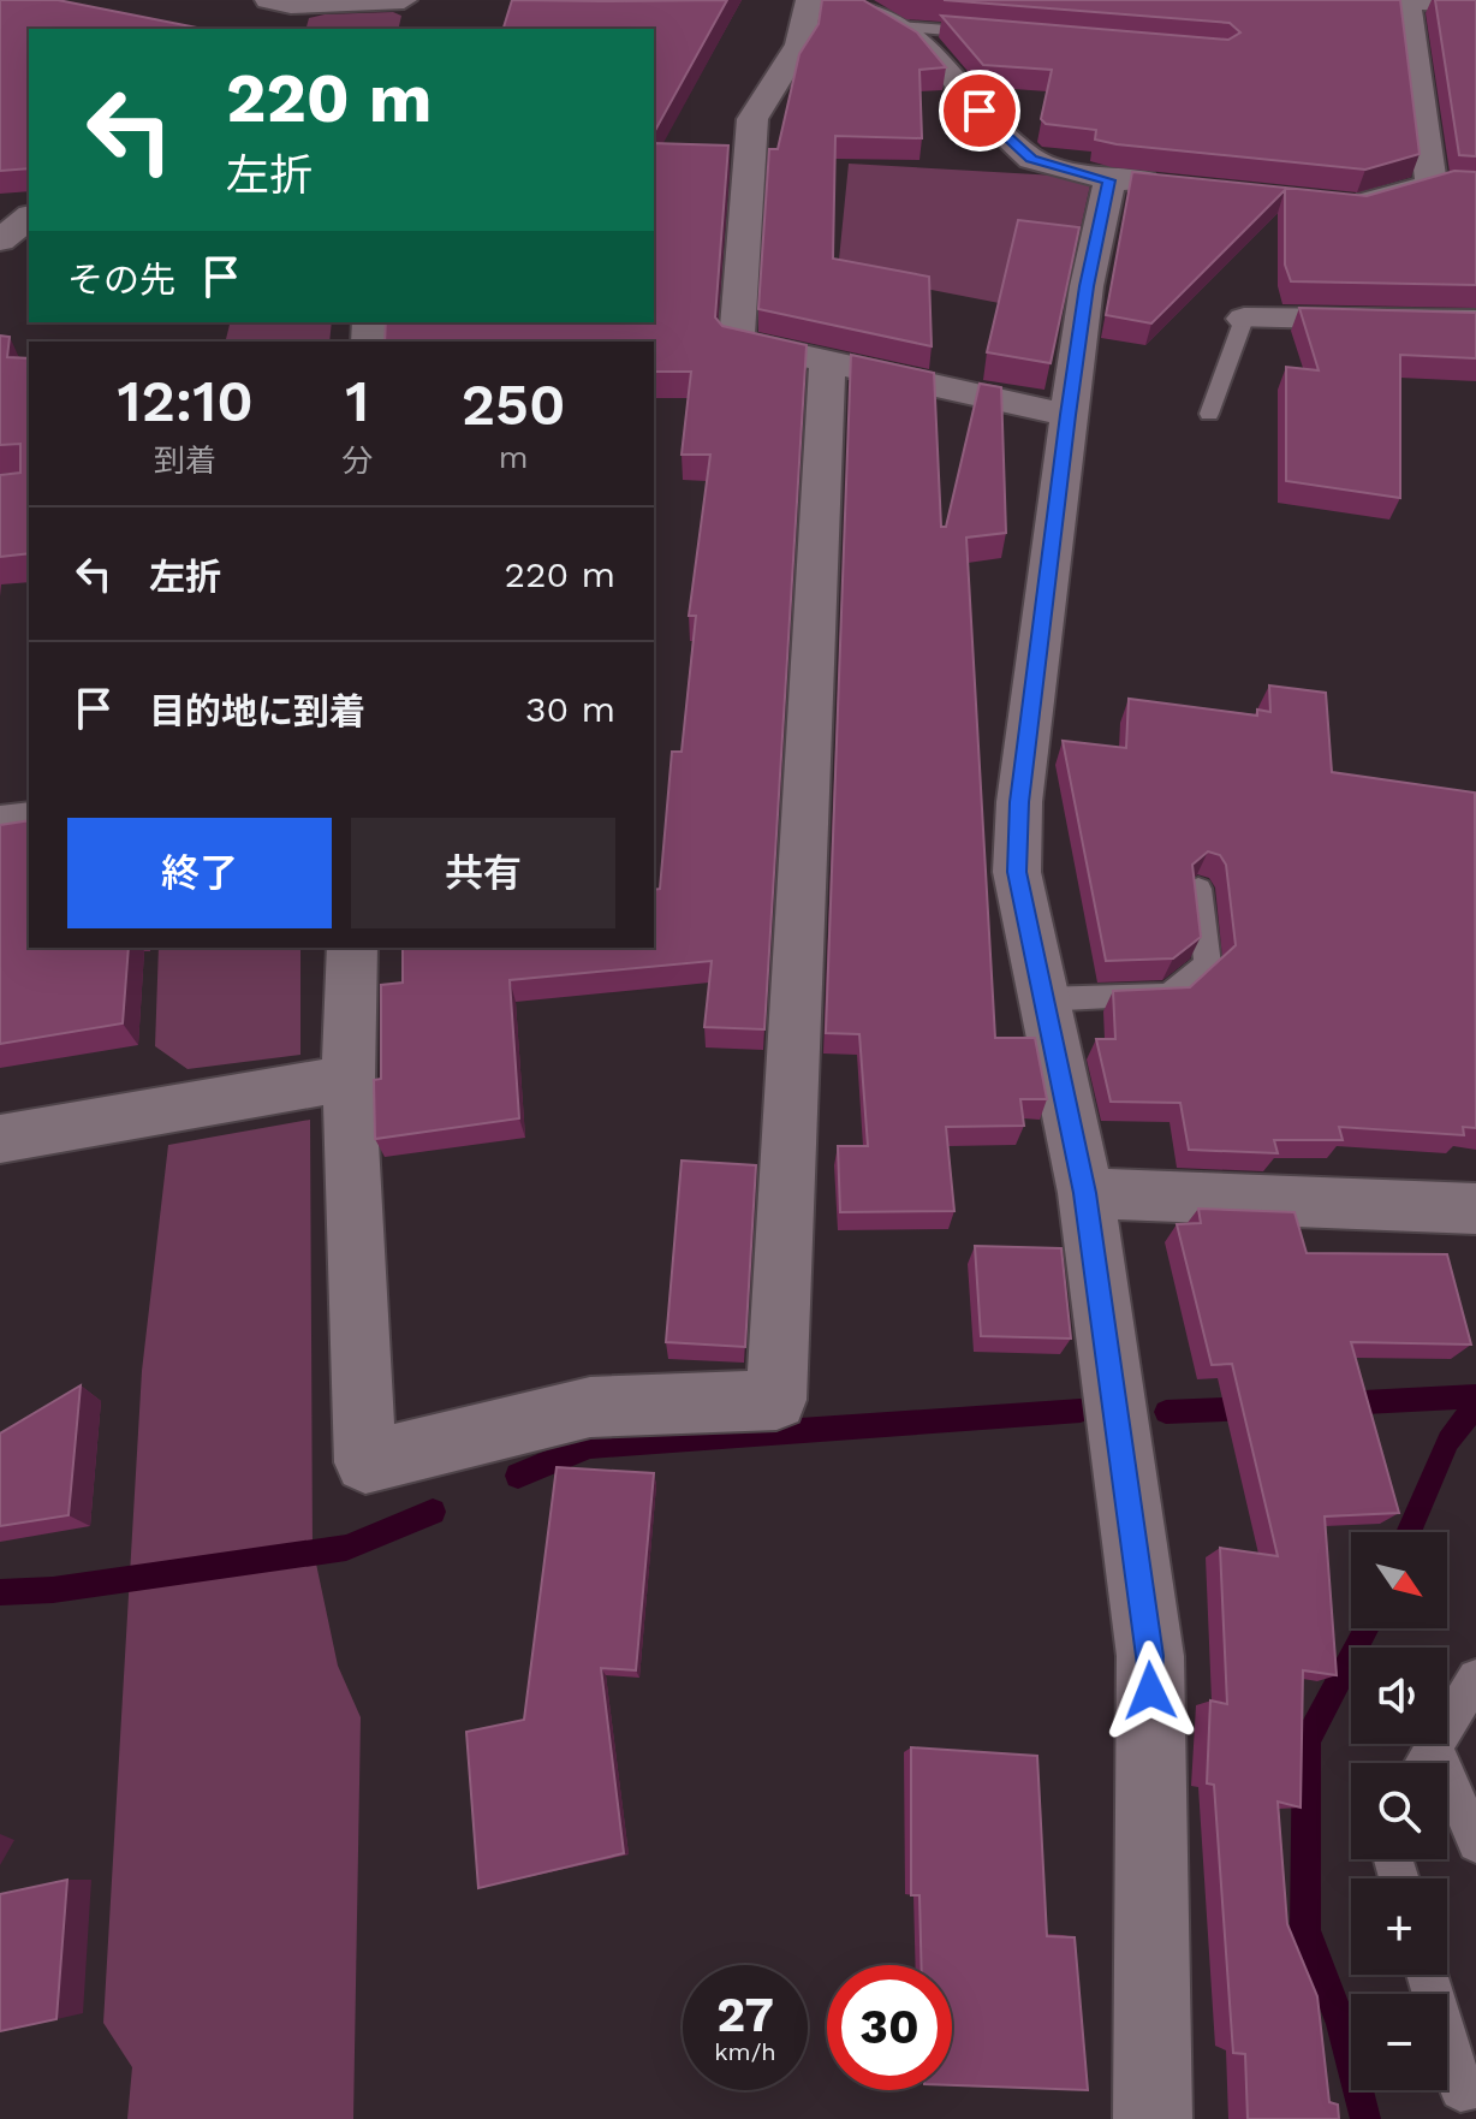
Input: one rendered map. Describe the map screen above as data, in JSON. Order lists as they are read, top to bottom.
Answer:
{
  "north": "bottom right",
  "page": {
    "turn": ["220 m", "左折"],
    "then": "その先",
    "eta": [
      "12:10",
      "到着",
      "1",
      "分",
      "250",
      "m"
    ],
    "list": [
      {
        "name": "左折",
        "value": "220 m"
      },
      {
        "name": "目的地に到着",
        "value": "30 m"
      }
    ],
    "buttons": ["終了", "共有"],
    "map_buttons": ["+", "−"],
    "speed": "27 km/h",
    "limit": "30"
  }
}
